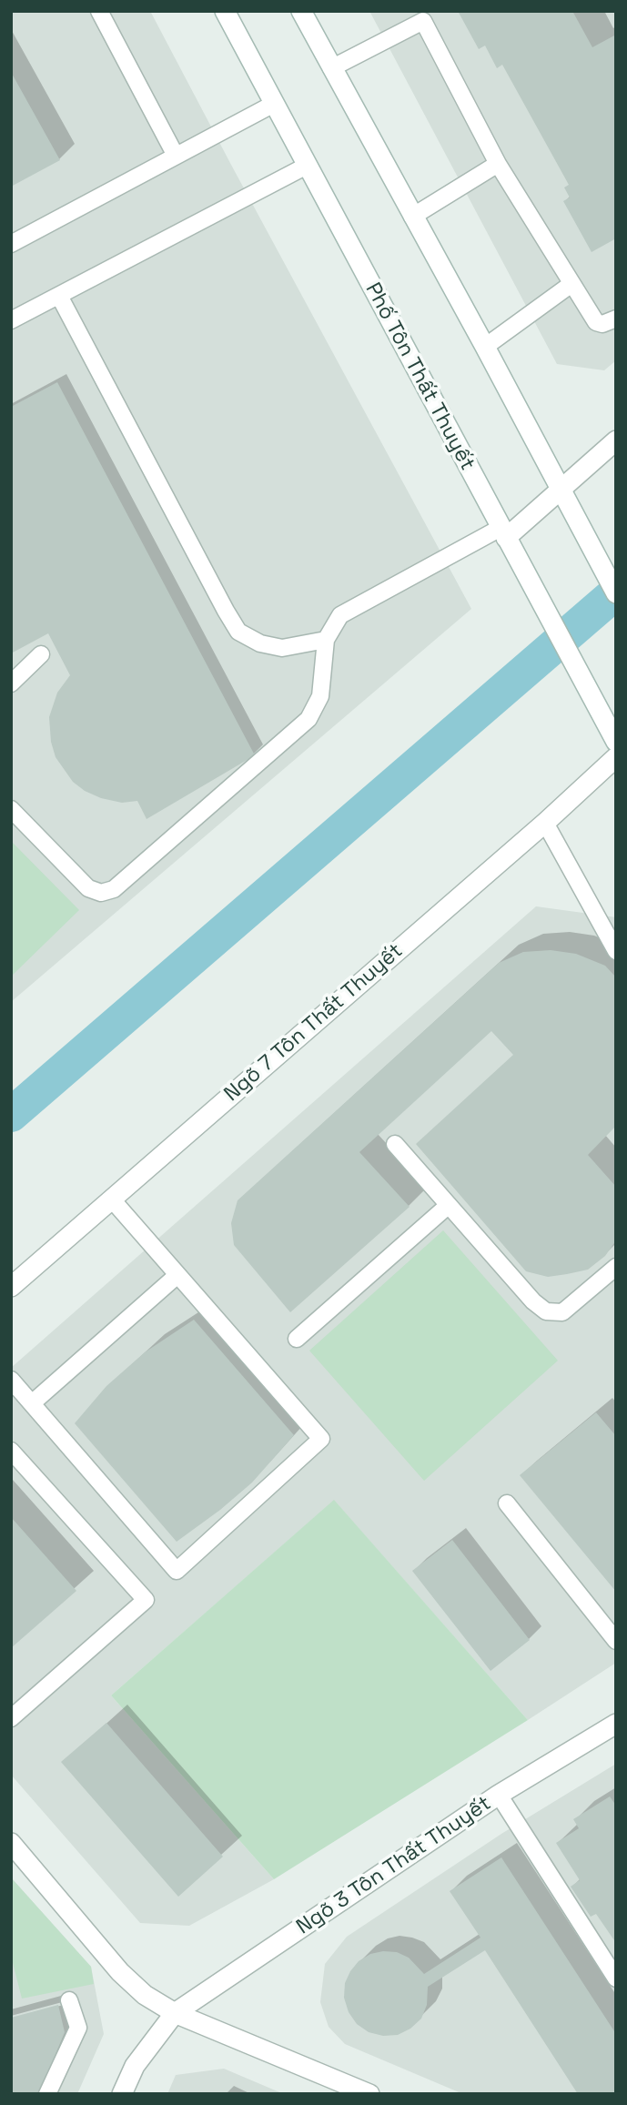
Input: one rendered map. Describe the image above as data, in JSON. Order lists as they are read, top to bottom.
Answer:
{
  "streets": {
    "street": ["Phố Tôn Thất Thuyết", "Ngõ 7 Tôn Thất Thuyết", "Ngõ 3 Tôn Thất Thuyết"]
  }
}
